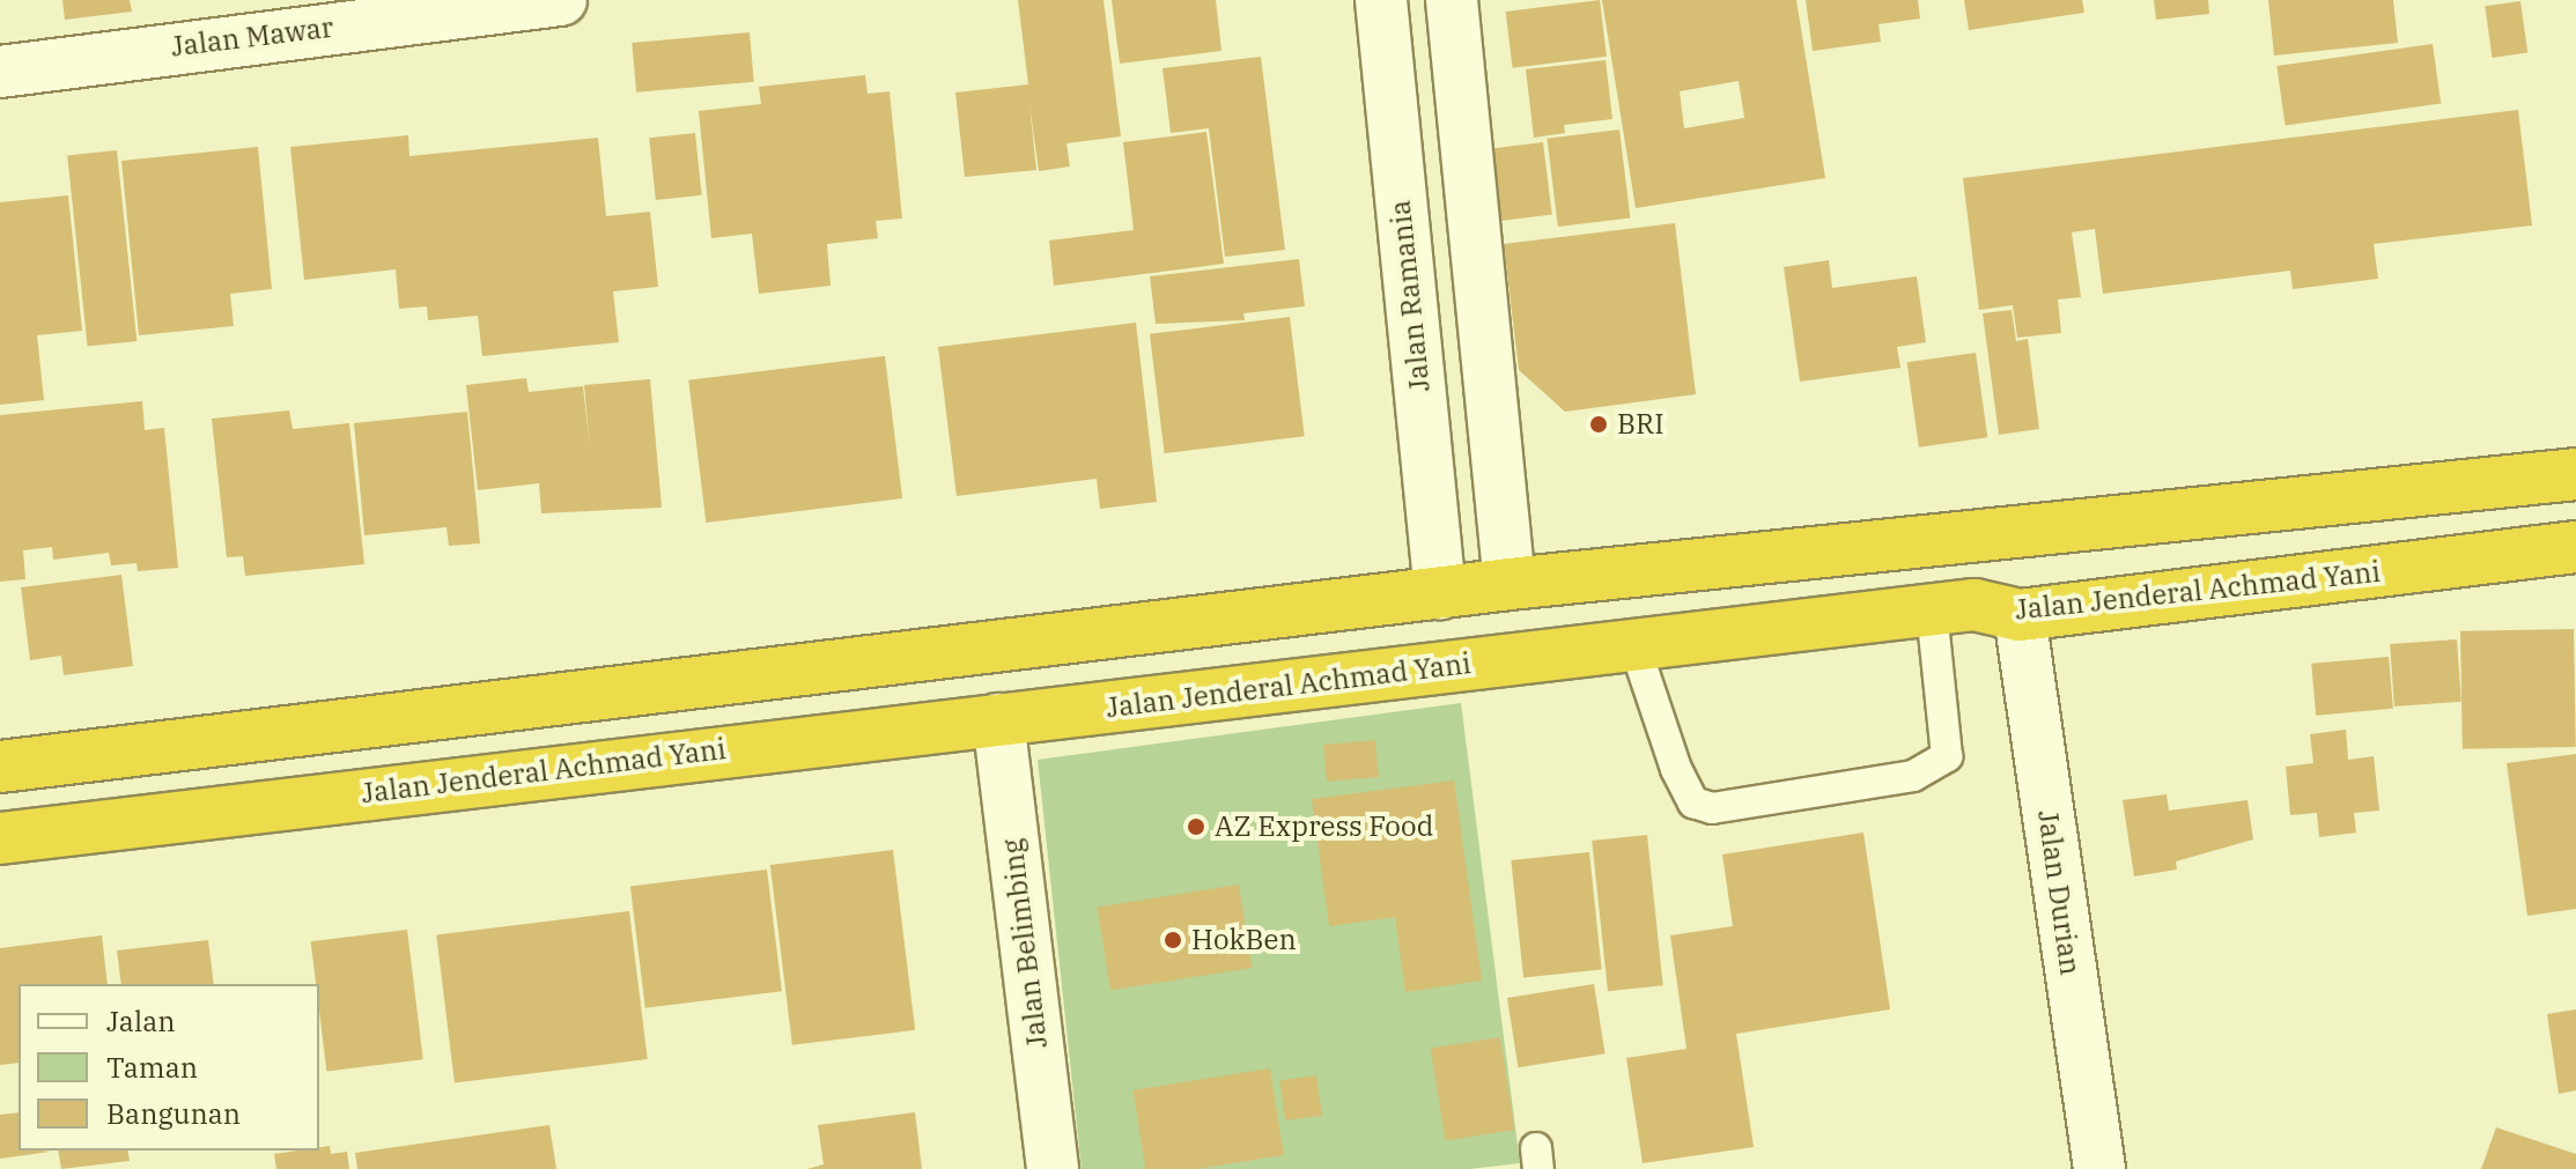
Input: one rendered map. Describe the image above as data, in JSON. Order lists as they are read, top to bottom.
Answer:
{
  "streets": {
    "highway": ["Jalan Jenderal Achmad Yani"],
    "street": [
      "Jalan Mawar",
      "Jalan Ramania",
      "Jalan Durian",
      "Jalan Belimbing"
    ]
  },
  "crossings": [
    ["Jalan Jenderal Achmad Yani", "Jalan Durian"],
    ["Jalan Jenderal Achmad Yani", "Jalan Belimbing"]
  ],
  "places": ["BRI", "AZ Express Food", "HokBen"],
  "legend": ["Jalan", "Taman", "Bangunan"]
}
